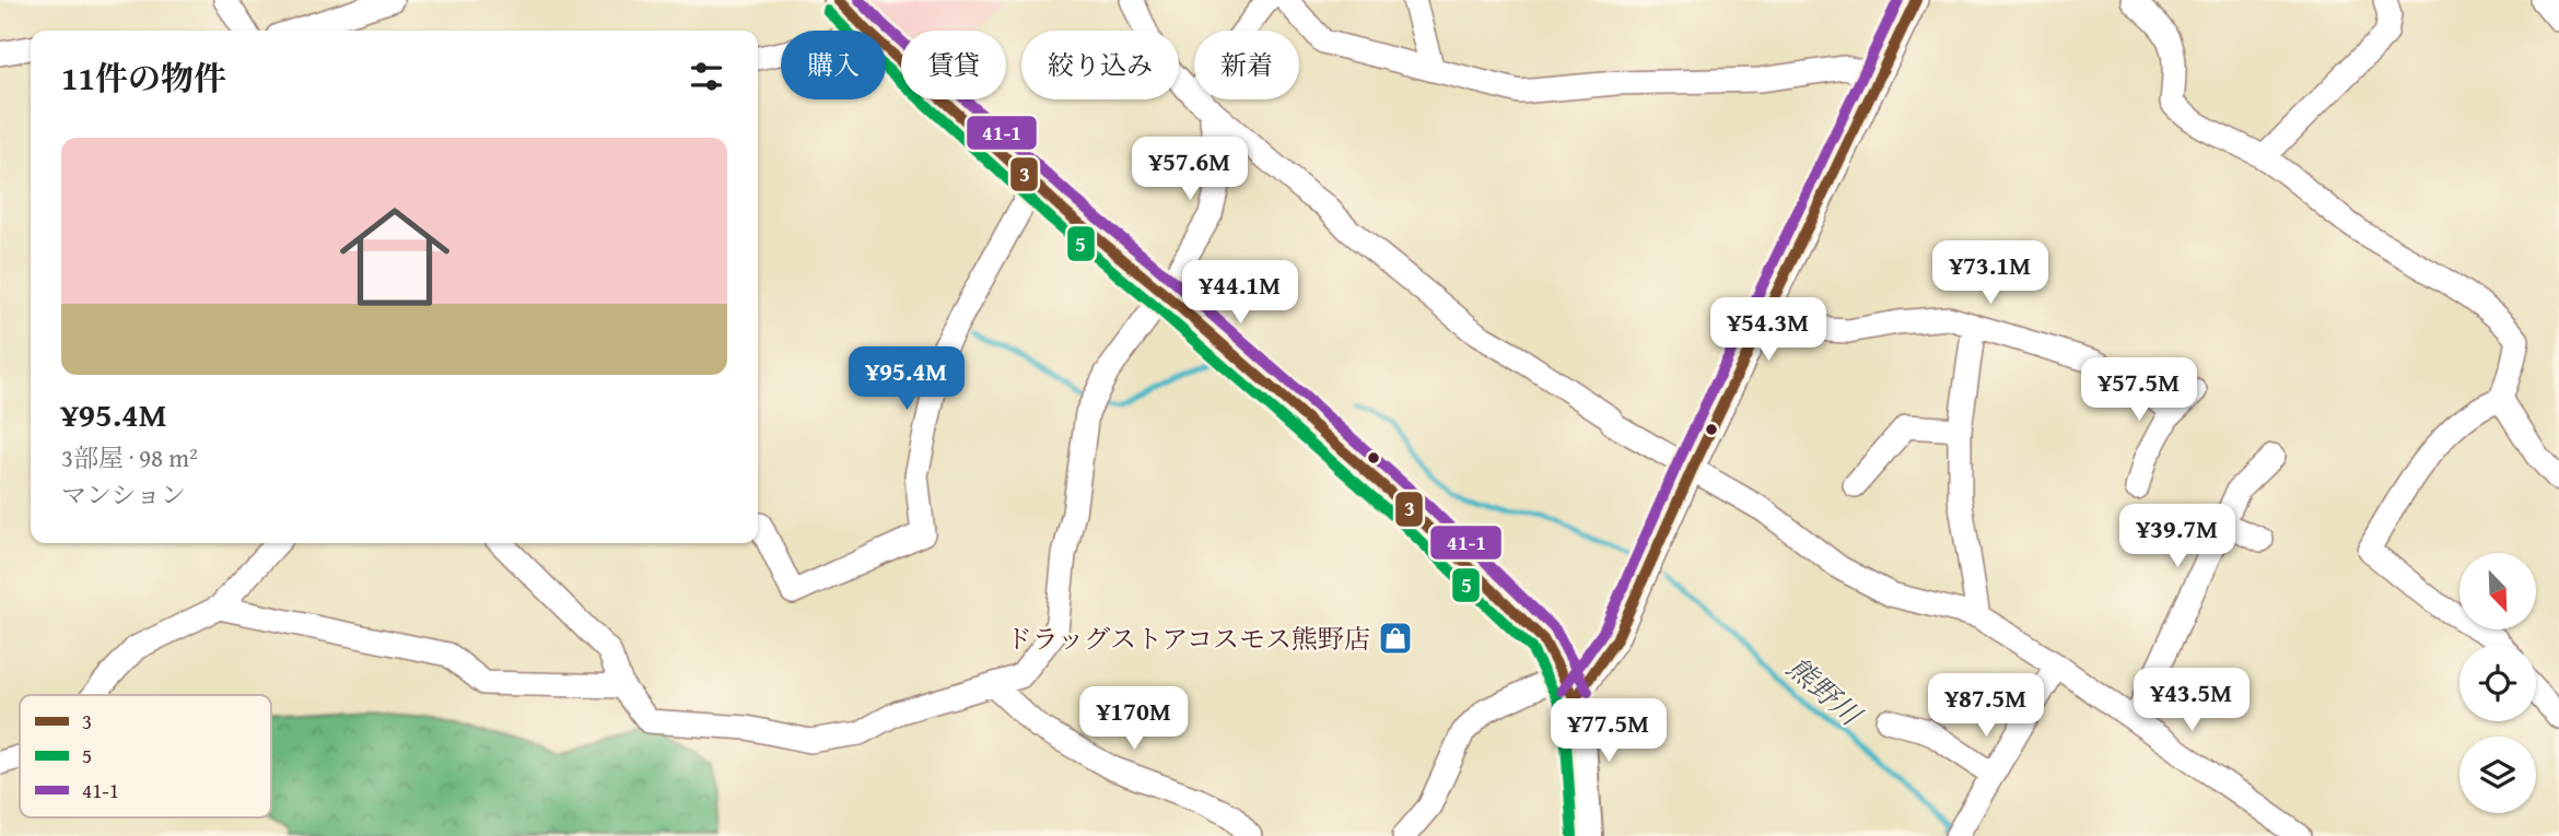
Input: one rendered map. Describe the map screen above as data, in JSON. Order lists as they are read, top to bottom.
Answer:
{
  "water": ["熊野川"],
  "places": {
    "shop": ["ドラッグストアコスモス熊野店"]
  },
  "lines": ["transit line 3", "transit line 41-1", "transit line 5"],
  "legend": ["3", "5", "41-1"],
  "north": "bottom right",
  "page": {
    "chip": [
      "購入",
      "賃貸",
      "絞り込み",
      "新着"
    ],
    "heading": "11件の物件",
    "list": [
      {
        "name": "¥95.4M",
        "note": "3部屋 · 98 m² · マンション"
      }
    ],
    "price": [
      "¥57.6M",
      "¥73.1M",
      "¥44.1M",
      "¥54.3M",
      "¥95.4M",
      "¥57.5M",
      "¥39.7M",
      "¥43.5M",
      "¥87.5M",
      "¥170M",
      "¥77.5M"
    ]
  }
}
